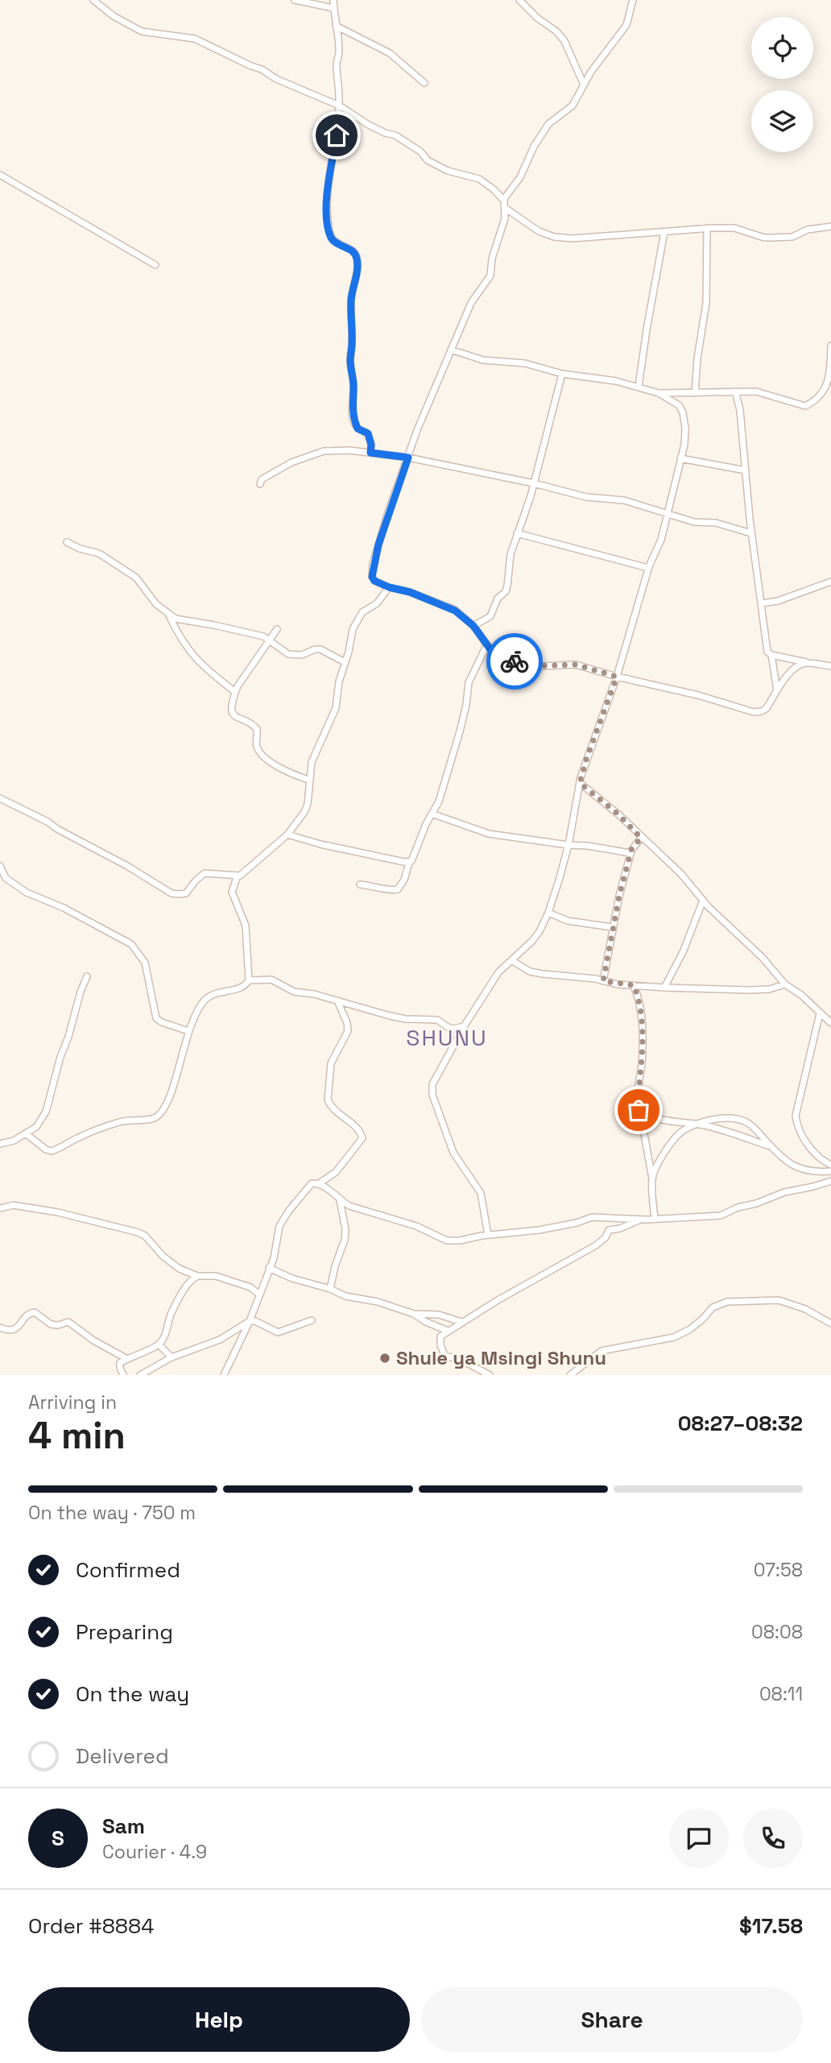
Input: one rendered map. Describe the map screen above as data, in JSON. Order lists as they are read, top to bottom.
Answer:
{
  "districts": ["SHUNU"],
  "places": ["Shule ya Msingi Shunu"],
  "page": {
    "heading": ["4 min", "Arriving in", "08:27–08:32"],
    "panel": [
      "Sam",
      "Courier · 4.9",
      "Order #8884",
      "$17.58"
    ],
    "bar": "On the way · 750 m",
    "list": [
      ["Confirmed", "07:58"],
      ["Preparing", "08:08"],
      ["On the way", "08:11"],
      "Delivered"
    ],
    "round": "S",
    "buttons": ["Help", "Share"]
  }
}
